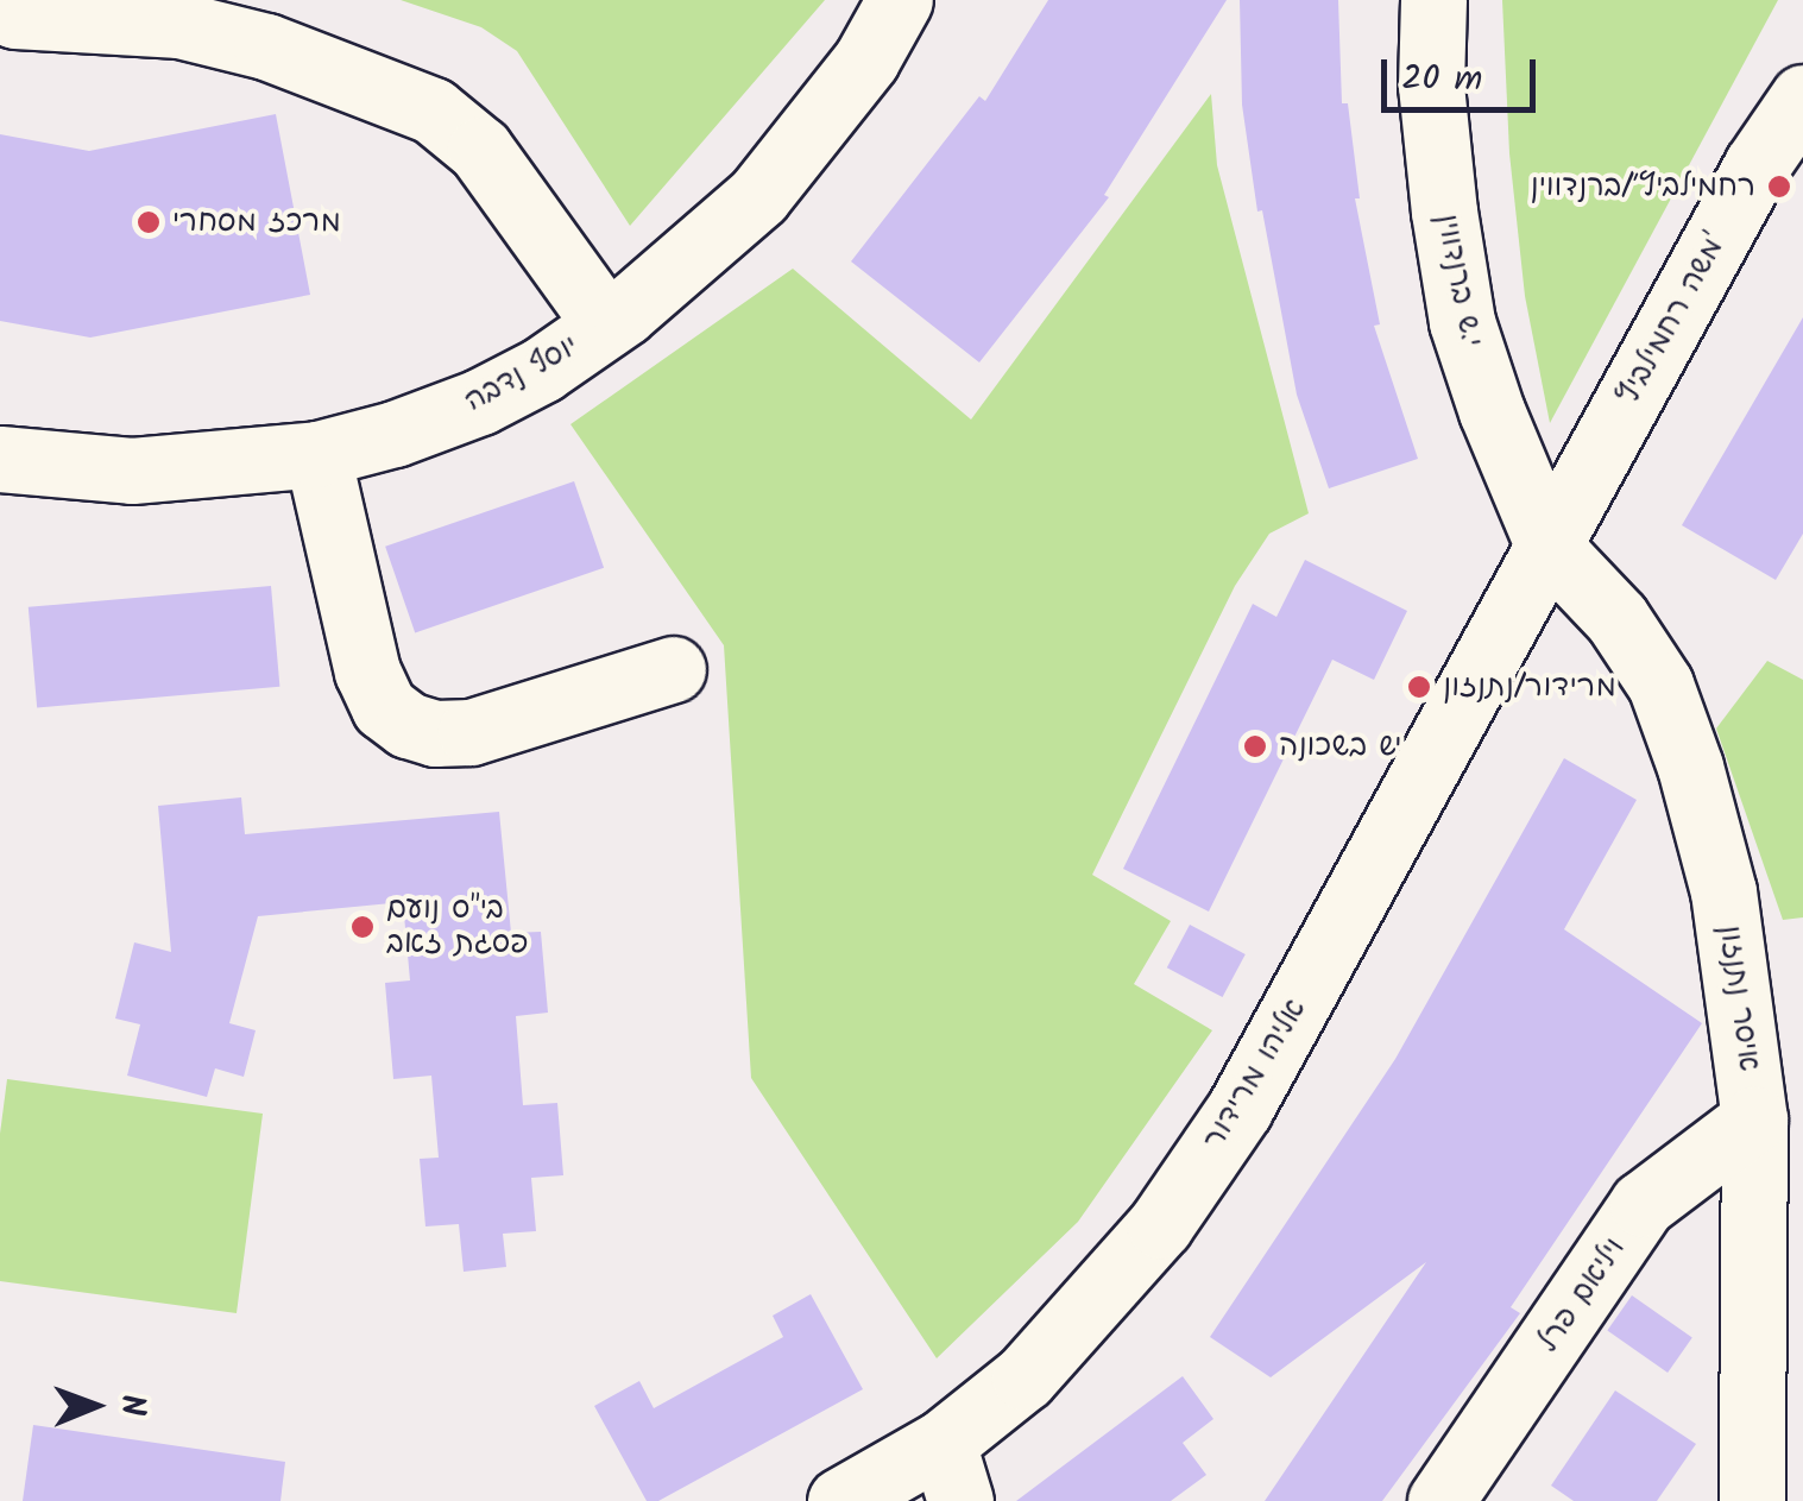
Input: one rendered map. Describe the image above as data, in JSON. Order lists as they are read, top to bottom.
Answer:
{
  "streets": {
    "street": [
      "י.ש ברנדווין",
      "משה רחמילביץ'",
      "יוסף נדבה",
      "איסר נתנזון",
      "אליהו מרידור",
      "ויליאם פרל"
    ]
  },
  "crossings": [
    ["י.ש ברנדווין", "משה רחמילביץ'"],
    ["י.ש ברנדווין", "איסר נתנזון"],
    ["י.ש ברנדווין", "אליהו מרידור"],
    ["משה רחמילביץ'", "איסר נתנזון"],
    ["משה רחמילביץ'", "אליהו מרידור"],
    ["איסר נתנזון", "אליהו מרידור"],
    ["איסר נתנזון", "ויליאם פרל"]
  ],
  "places": [
    "רחמילביץ׳/ברנדווין",
    "מרכז מסחרי",
    "מרידור/נתנזון",
    "יש בשכונה",
    "בי\"ס נועם פסגת זאב"
  ],
  "scale_bar": "20 m",
  "north": "right"
}
